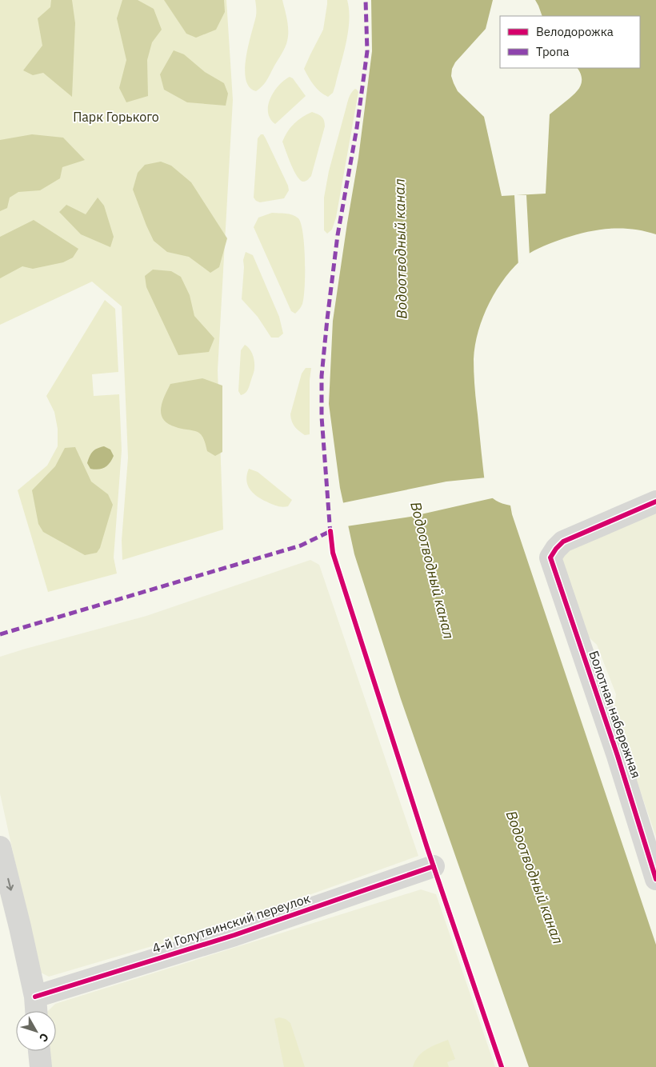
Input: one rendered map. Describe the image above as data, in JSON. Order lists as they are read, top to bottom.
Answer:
{
  "streets": {
    "street": ["Болотная набережная", "4-й Голутвинский переулок"]
  },
  "water": ["Водоотводный канал"],
  "parks": ["Парк Горького"],
  "legend": ["Велодорожка", "Тропа"],
  "north": "bottom right"
}
